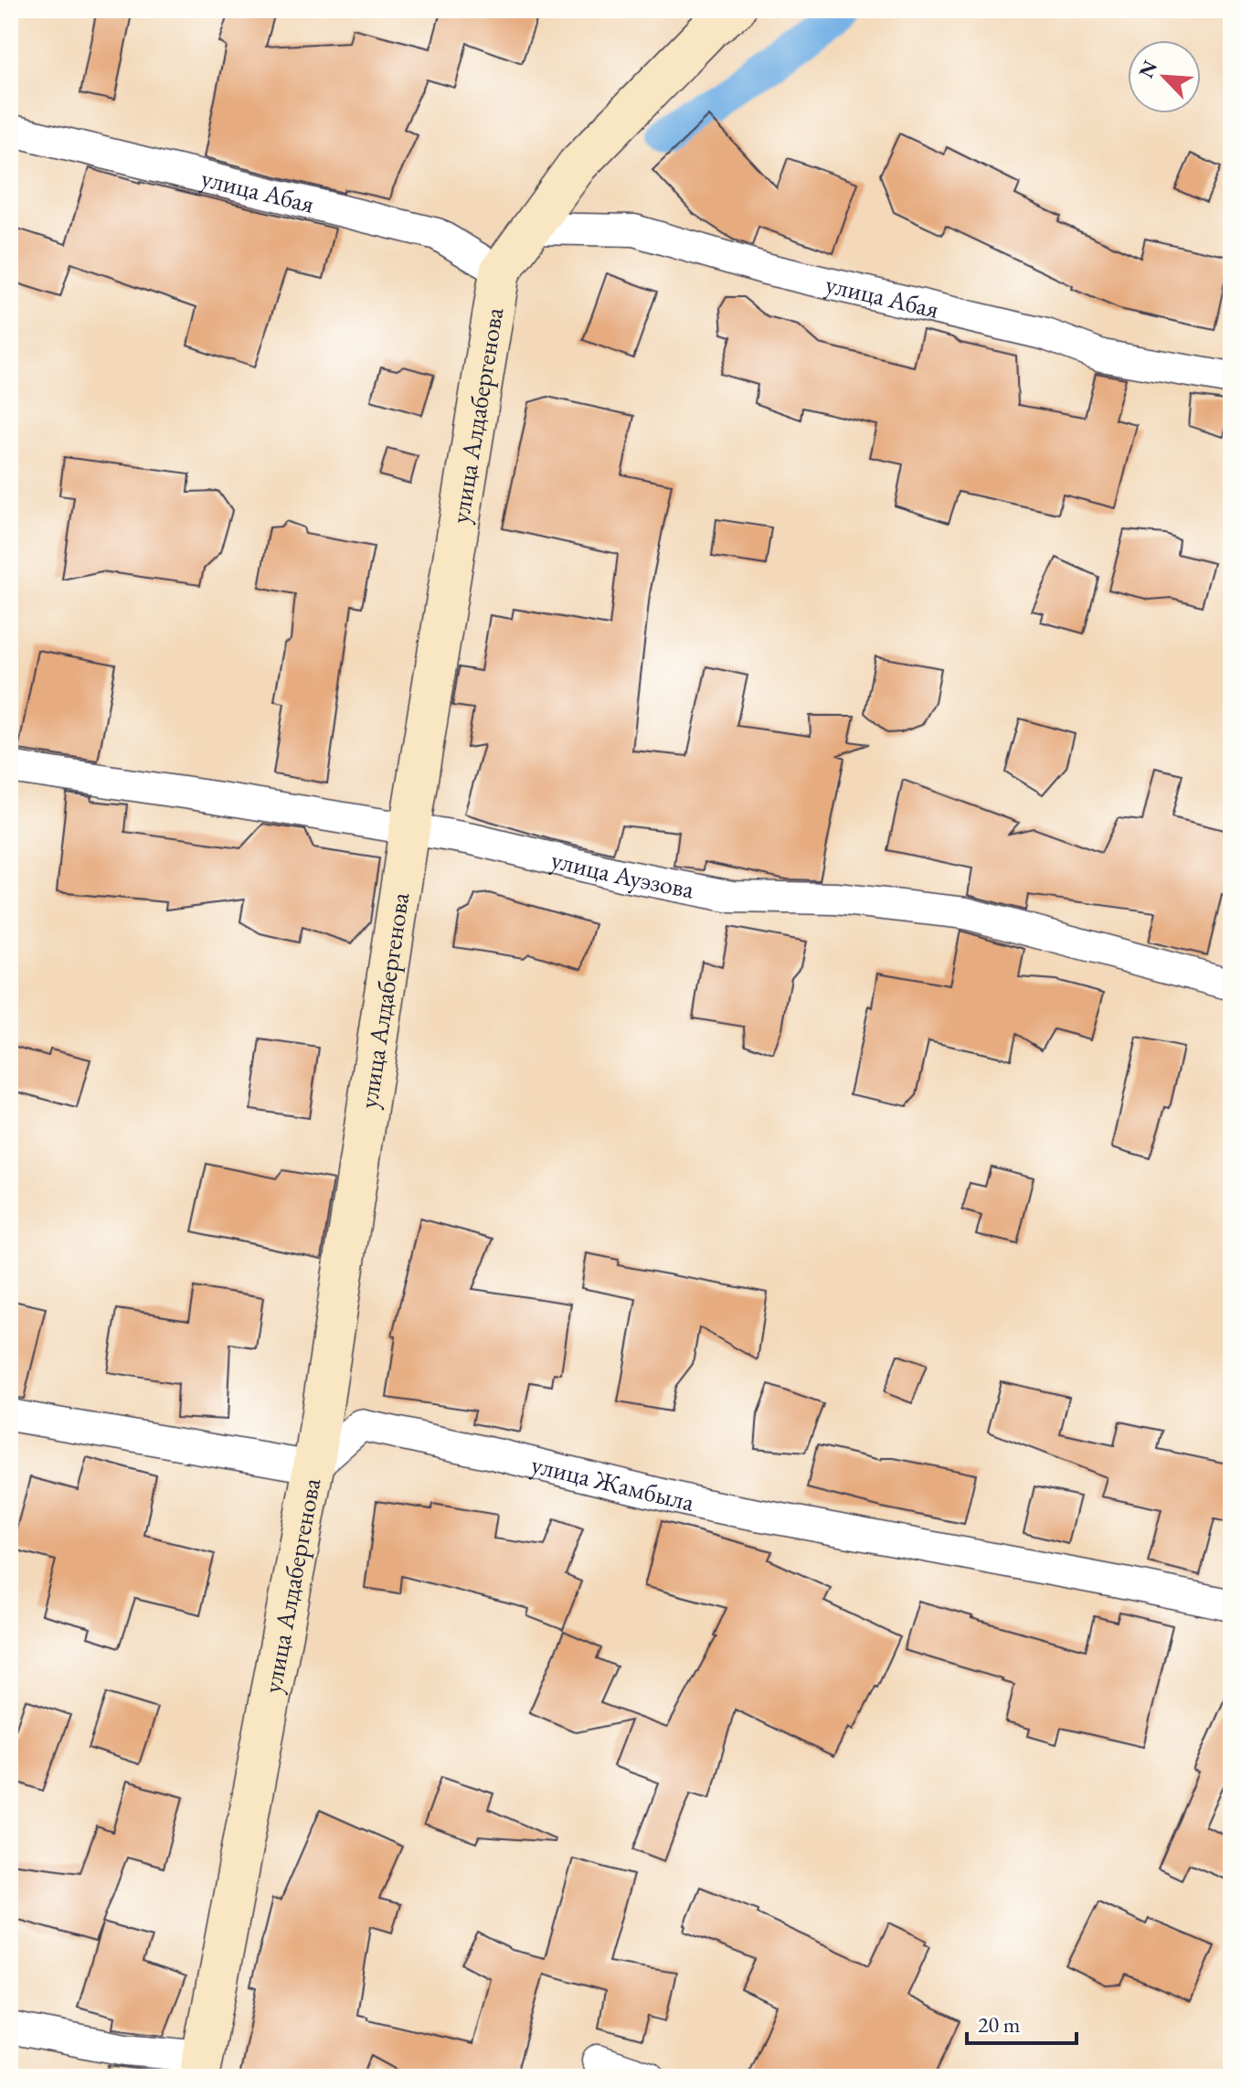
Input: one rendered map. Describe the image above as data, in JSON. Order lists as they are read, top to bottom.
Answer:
{
  "streets": {
    "main road": ["улица Алдабергенова"],
    "street": ["улица Абая", "улица Ауэзова", "улица Жамбыла"]
  },
  "crossings": [
    ["улица Абая", "улица Алдабергенова"],
    ["улица Алдабергенова", "улица Ауэзова"],
    ["улица Алдабергенова", "улица Жамбыла"]
  ],
  "scale_bar": "20 m",
  "north": "top left"
}
